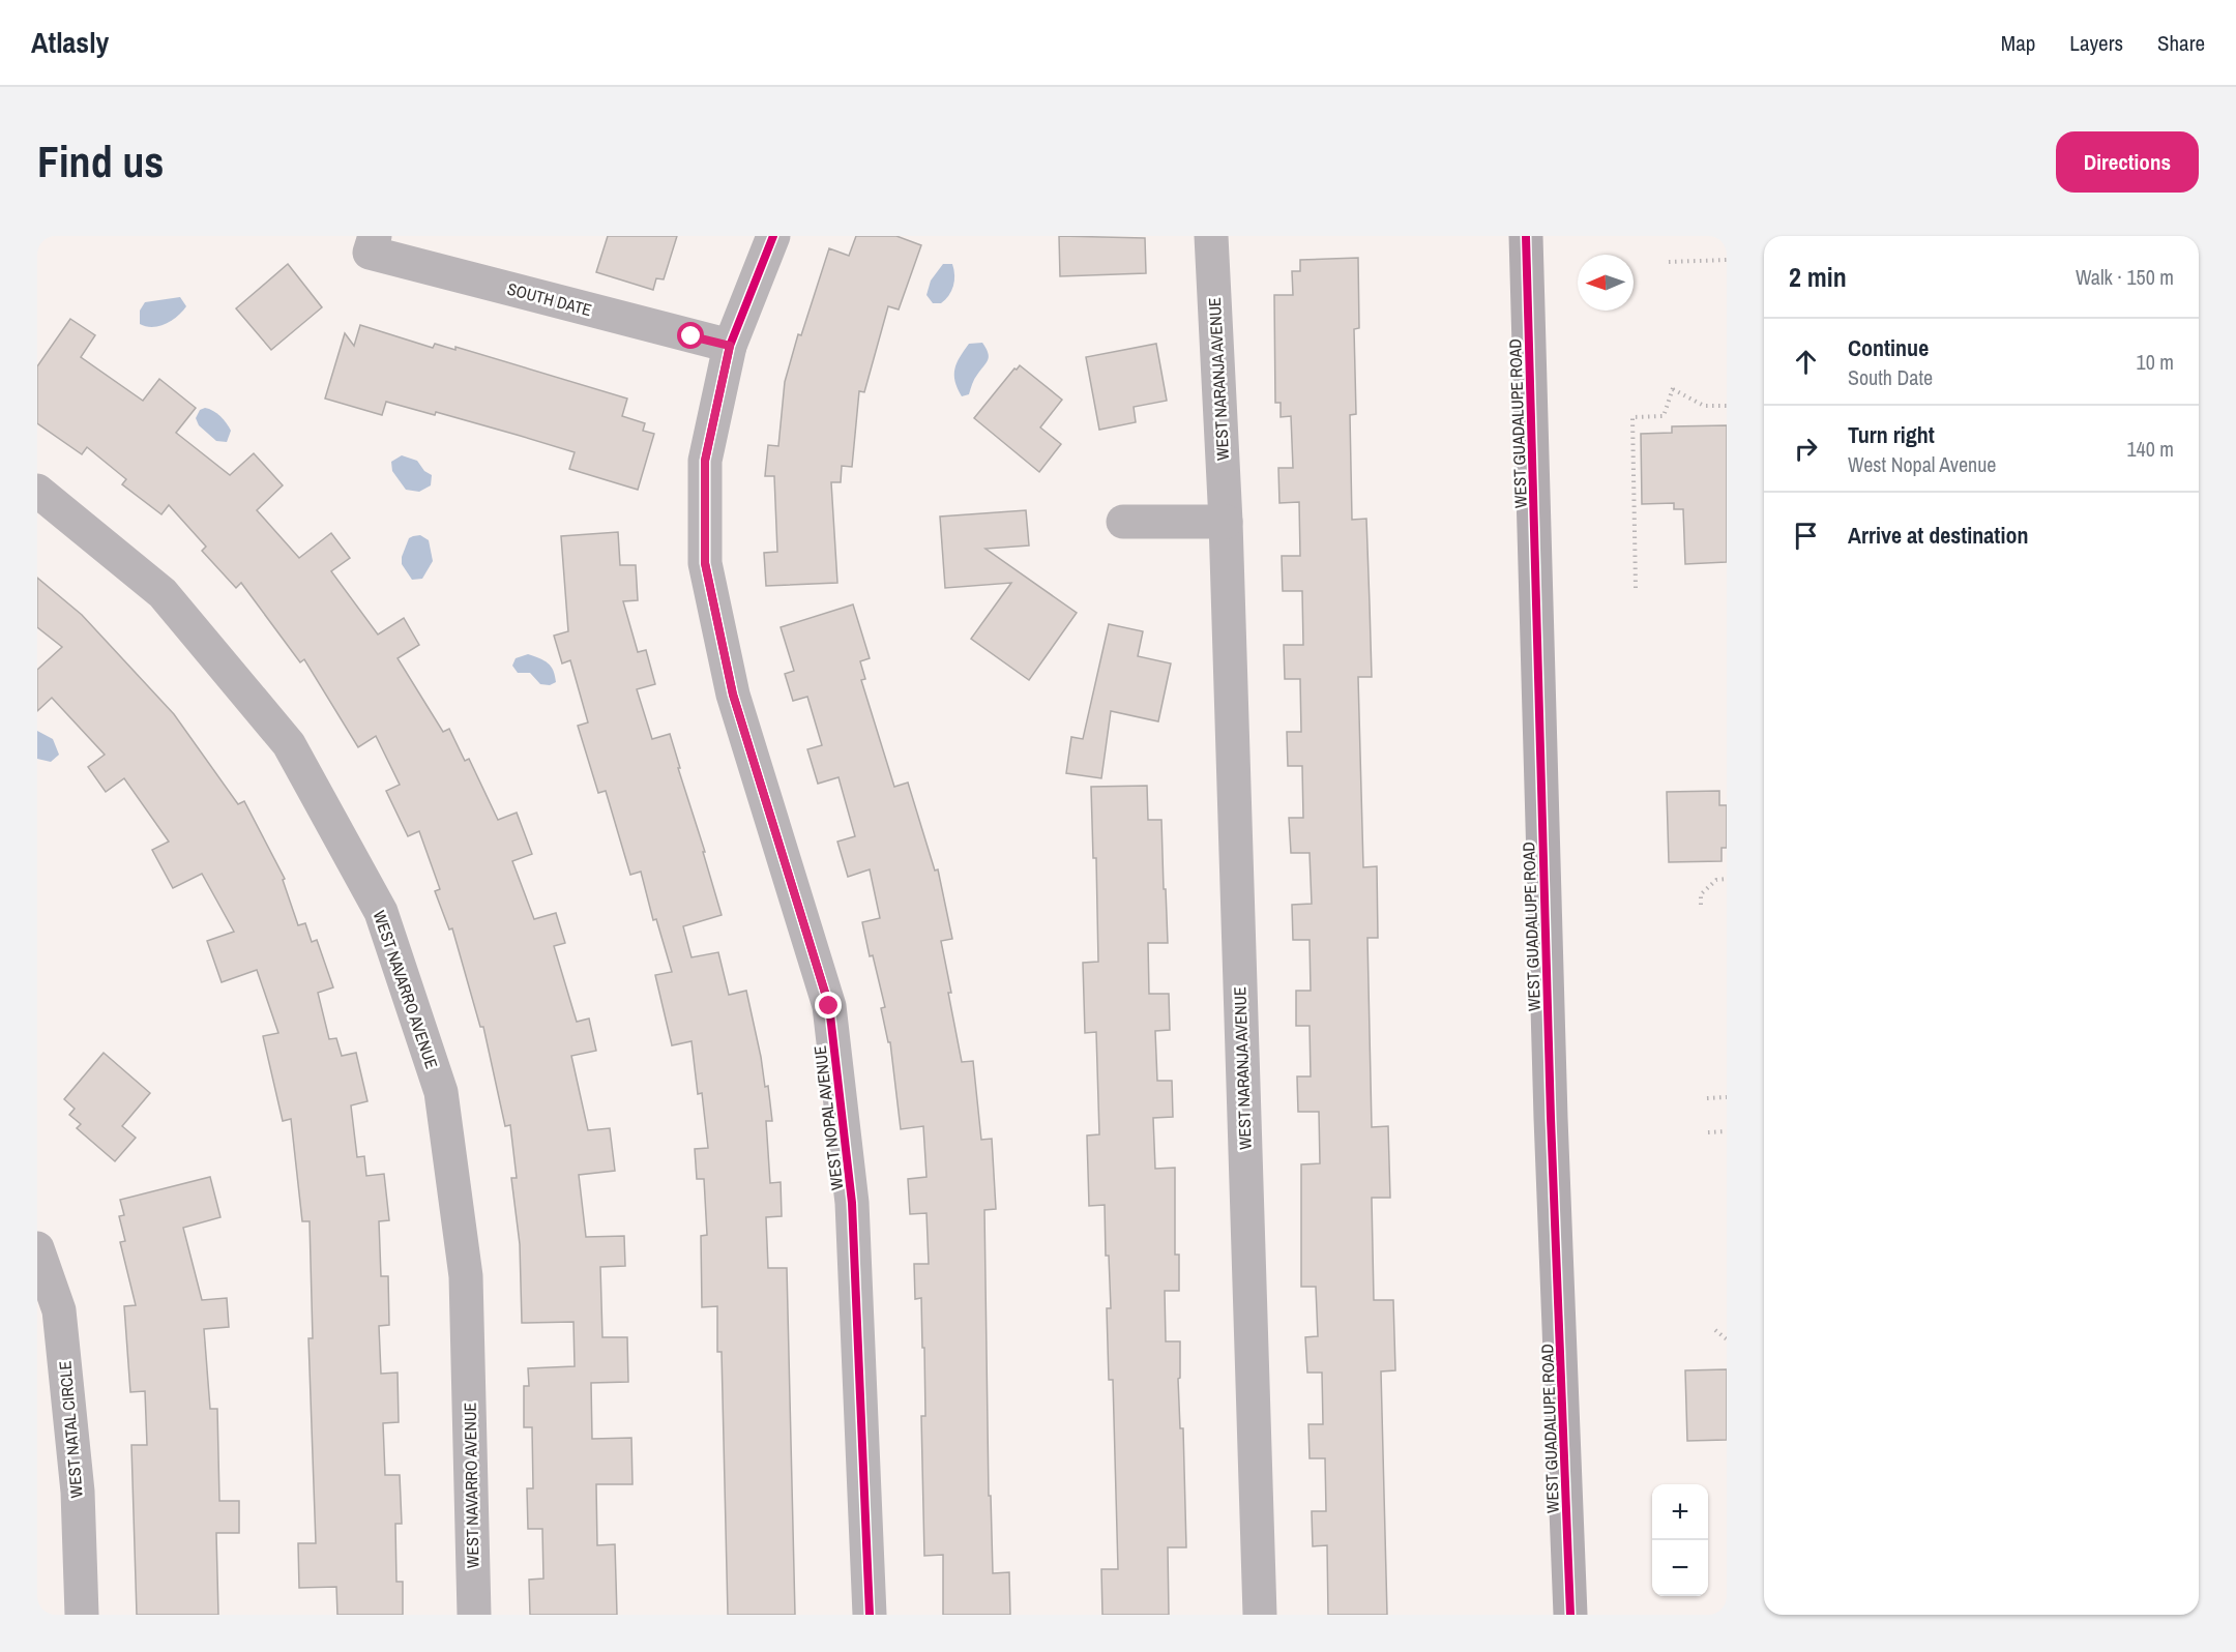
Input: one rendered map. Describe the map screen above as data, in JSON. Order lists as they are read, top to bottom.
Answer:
{
  "streets": {
    "main road": ["WEST GUADALUPE ROAD"],
    "street": [
      "SOUTH DATE",
      "WEST NARANJA AVENUE",
      "WEST NAVARRO AVENUE",
      "WEST NOPAL AVENUE",
      "WEST NATAL CIRCLE"
    ]
  },
  "crossings": [
    ["SOUTH DATE", "WEST NOPAL AVENUE"]
  ],
  "north": "left",
  "page": {
    "header": "Atlasly",
    "nav": ["Map", "Layers", "Share"],
    "buttons": "Directions",
    "title": "Find us",
    "heading": ["2 min", "Walk · 150 m"],
    "list": [
      ["Continue", "South Date", "10 m"],
      ["Turn right", "West Nopal Avenue", "140 m"],
      "Arrive at destination"
    ],
    "map_buttons": ["+", "−"]
  }
}
